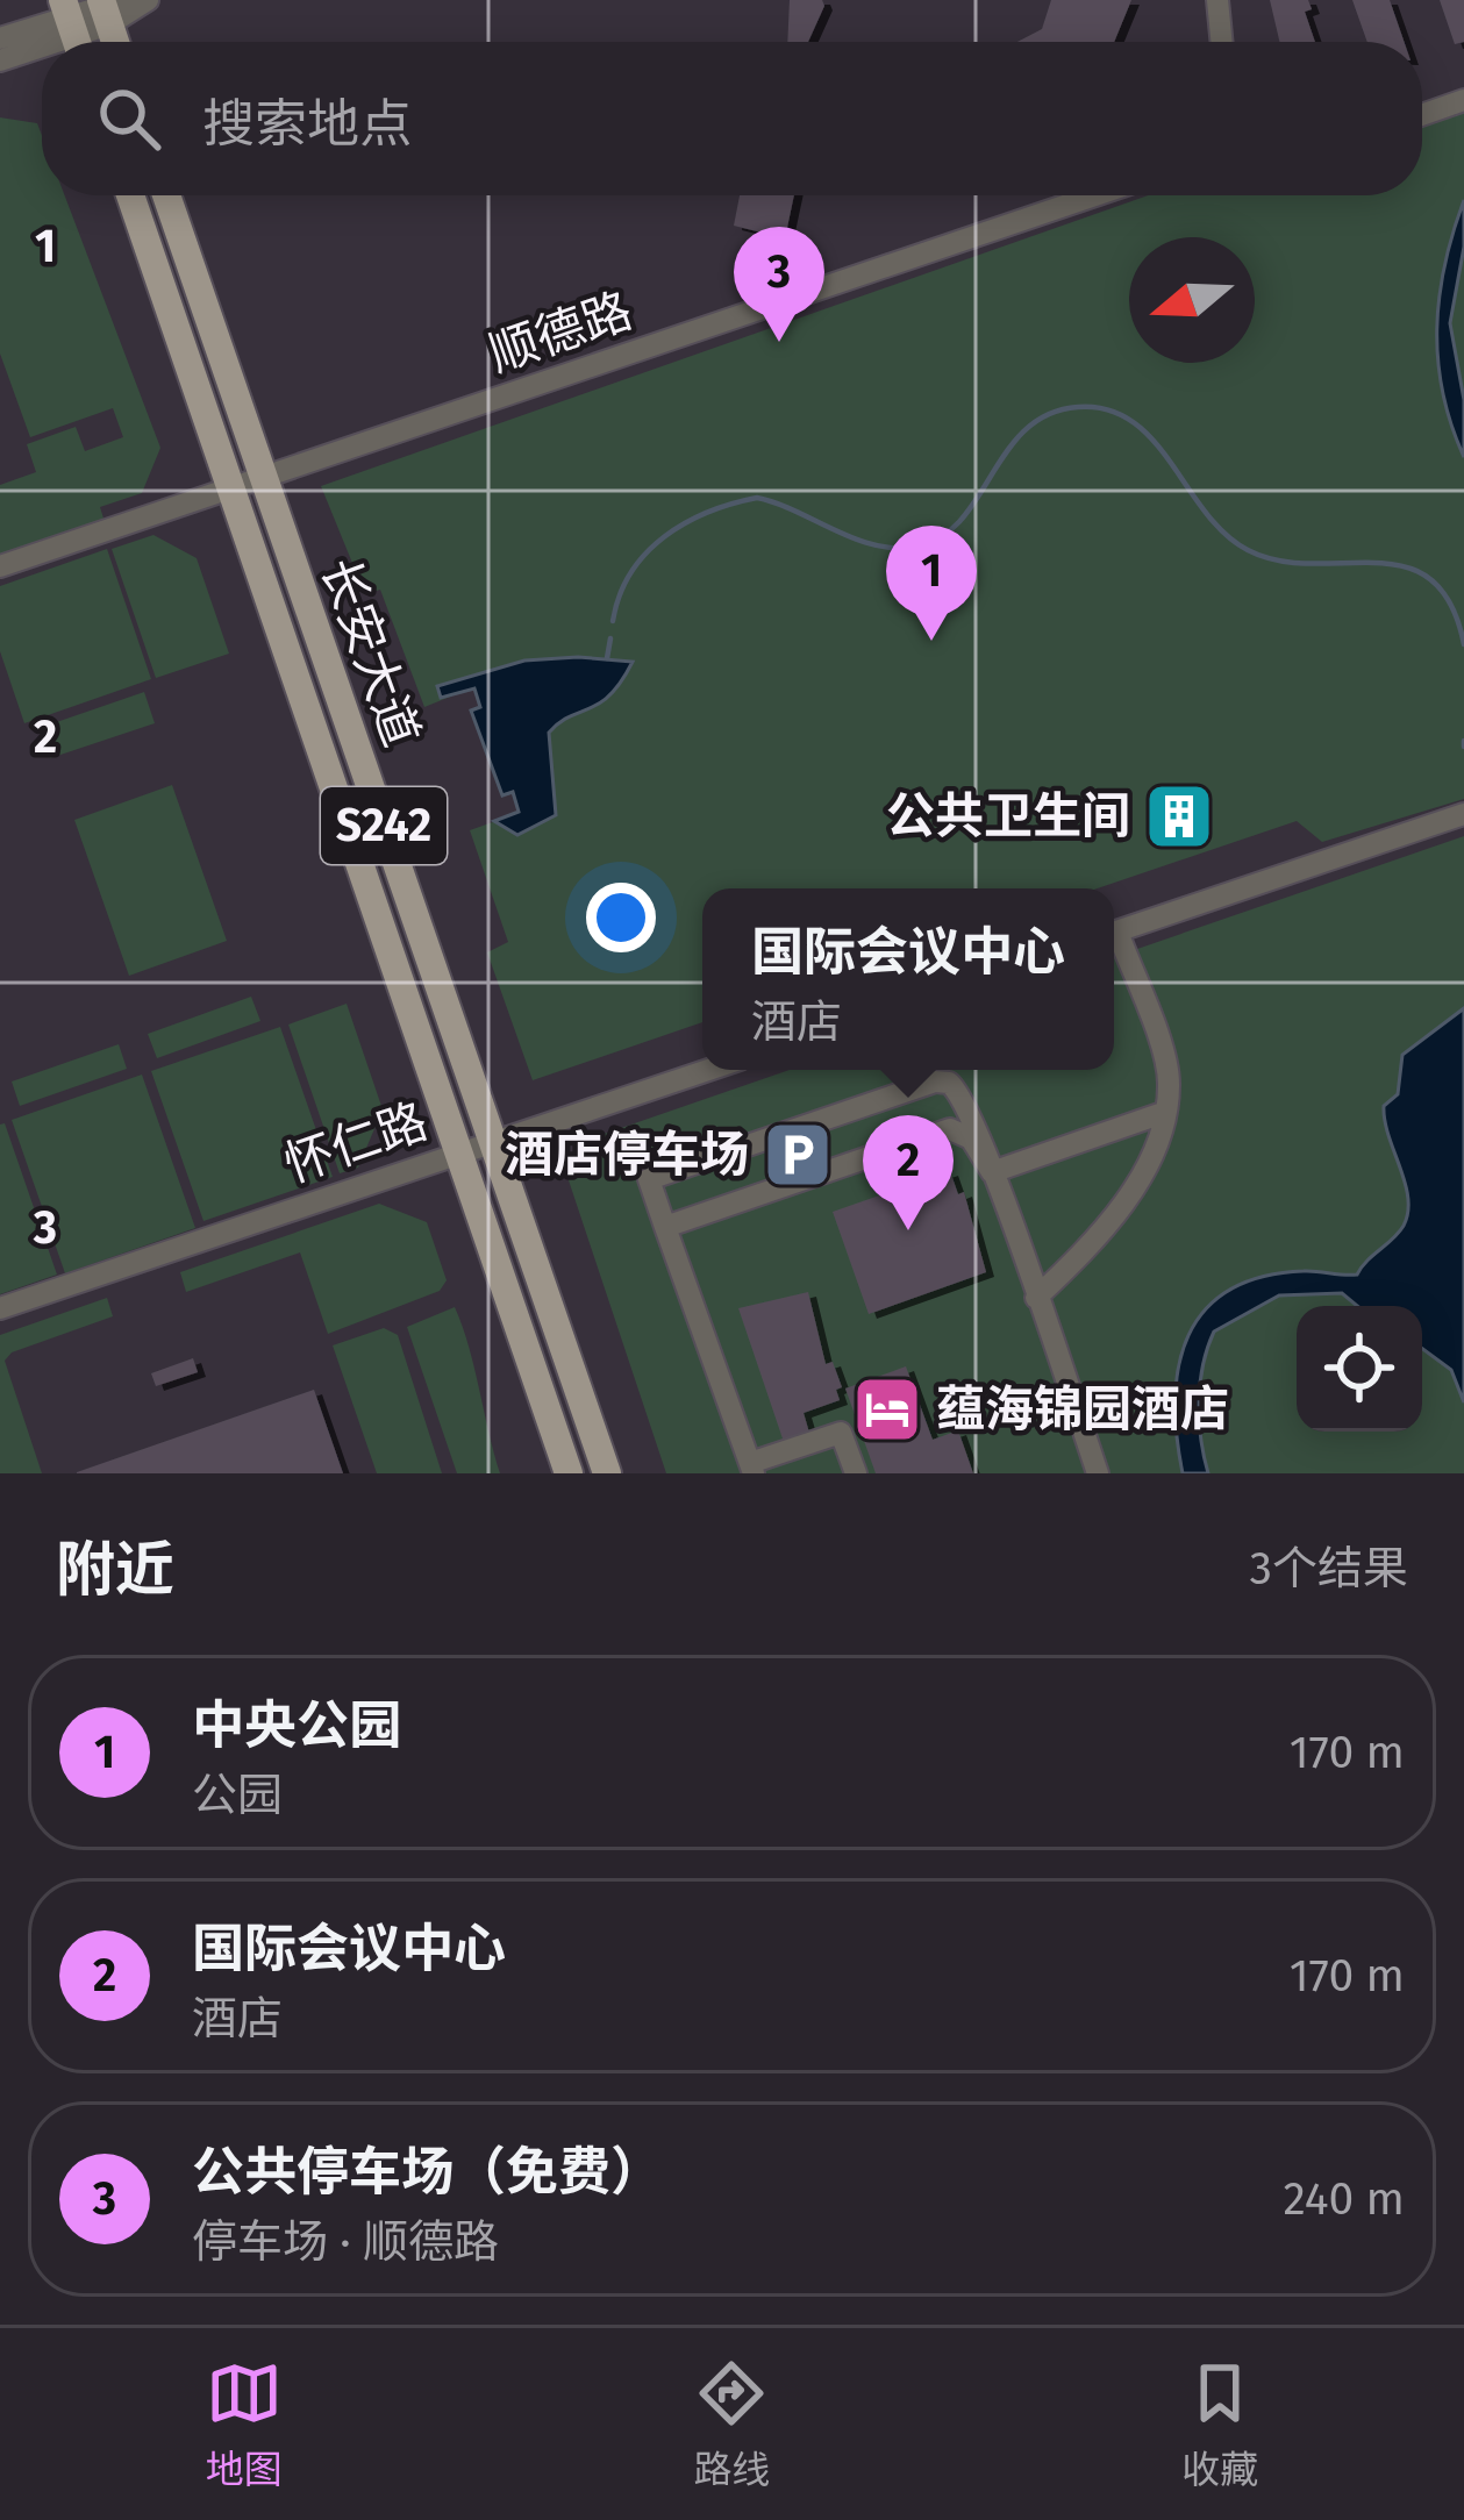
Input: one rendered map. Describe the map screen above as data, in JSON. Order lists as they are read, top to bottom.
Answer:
{
  "streets": {
    "main road": ["长安大道", "S242"],
    "street": ["顺德路", "怀仁路"]
  },
  "crossings": [
    ["顺德路", "长安大道"],
    ["长安大道", "怀仁路"]
  ],
  "places": {
    "building": ["公共卫生间"],
    "parking": ["酒店停车场"],
    "hotel": ["蕴海锦园酒店"]
  },
  "north": "left",
  "page": {
    "search": "搜索地点",
    "pins": ["3", "1", "2"],
    "popup": ["国际会议中心", "酒店"],
    "heading": ["附近", "3个结果"],
    "list": [
      {
        "mark": "1",
        "name": "中央公园",
        "note": "公园",
        "value": "170 m"
      },
      {
        "mark": "2",
        "name": "国际会议中心",
        "note": "酒店",
        "value": "170 m"
      },
      {
        "mark": "3",
        "name": "公共停车场（免费）",
        "note": "停车场 · 顺德路",
        "value": "240 m"
      }
    ],
    "nav": ["地图", "路线", "收藏"]
  },
  "grid": {
    "rows": ["1", "2", "3"]
  }
}
